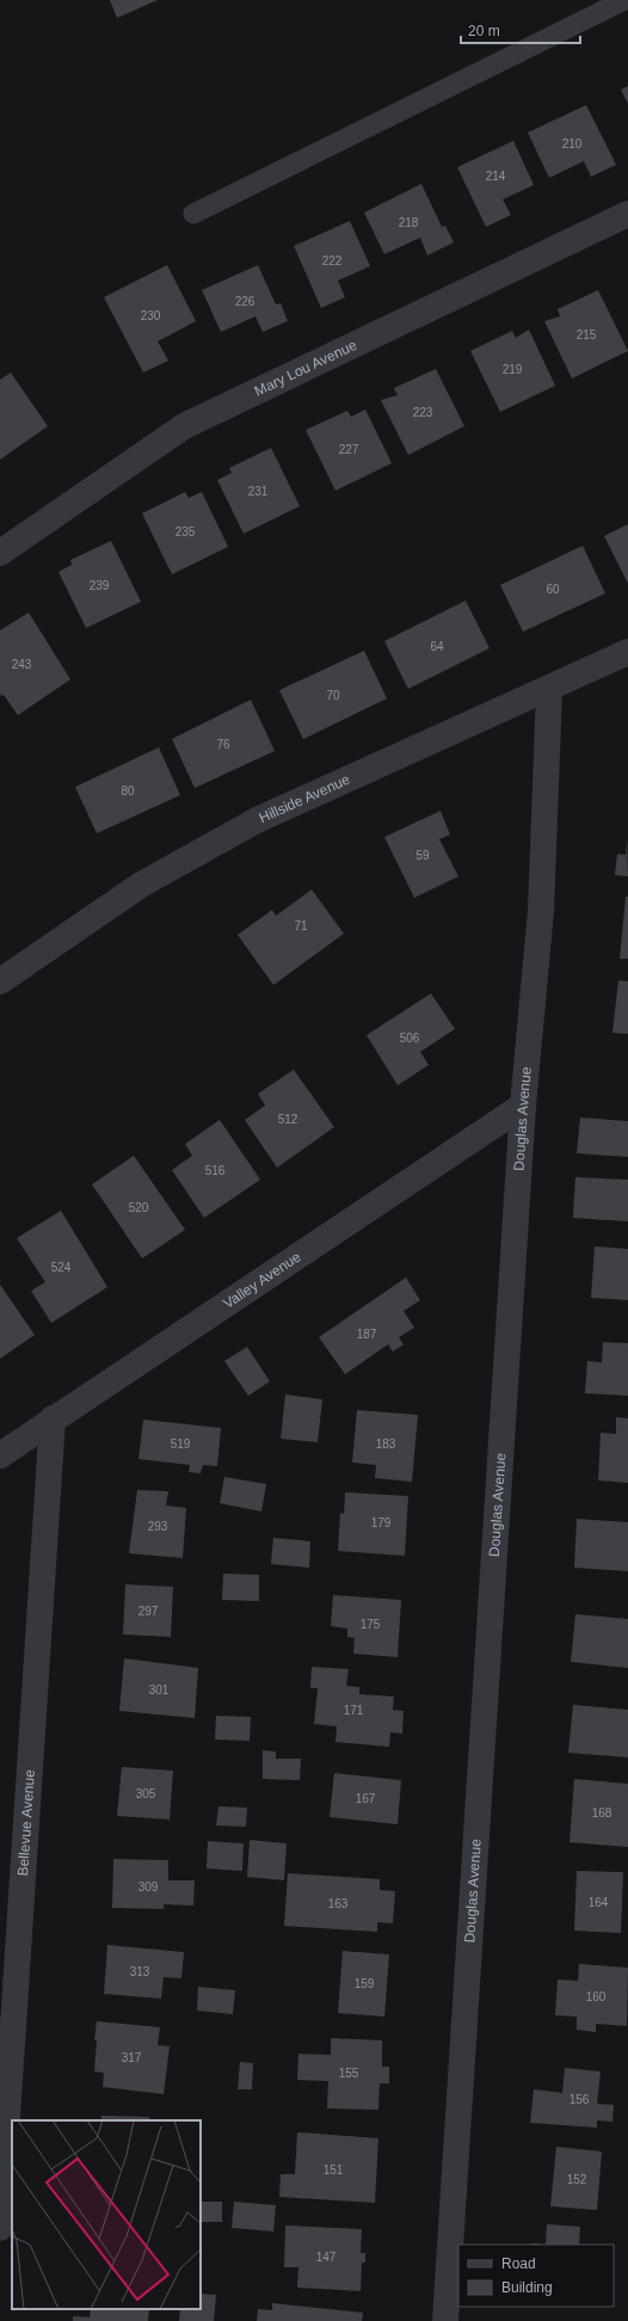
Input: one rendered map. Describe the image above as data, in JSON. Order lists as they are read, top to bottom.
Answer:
{
  "streets": {
    "street": [
      "Mary Lou Avenue",
      "Hillside Avenue",
      "Douglas Avenue",
      "Valley Avenue",
      "Bellevue Avenue"
    ]
  },
  "crossings": [
    ["Hillside Avenue", "Douglas Avenue"],
    ["Douglas Avenue", "Valley Avenue"],
    ["Valley Avenue", "Bellevue Avenue"]
  ],
  "house_numbers": [
    "210",
    "214",
    "218",
    "222",
    "226",
    "230",
    "215",
    "219",
    "223",
    "227",
    "231",
    "235",
    "239",
    "60",
    "64",
    "243",
    "70",
    "76",
    "80",
    "59",
    "71",
    "506",
    "512",
    "516",
    "520",
    "524",
    "187",
    "519",
    "183",
    "179",
    "293",
    "297",
    "175",
    "301",
    "171",
    "305",
    "167",
    "168",
    "309",
    "164",
    "163",
    "313",
    "159",
    "160",
    "317",
    "155",
    "156",
    "151",
    "152",
    "147"
  ],
  "legend": ["Road", "Building"],
  "scale_bar": "20 m"
}
